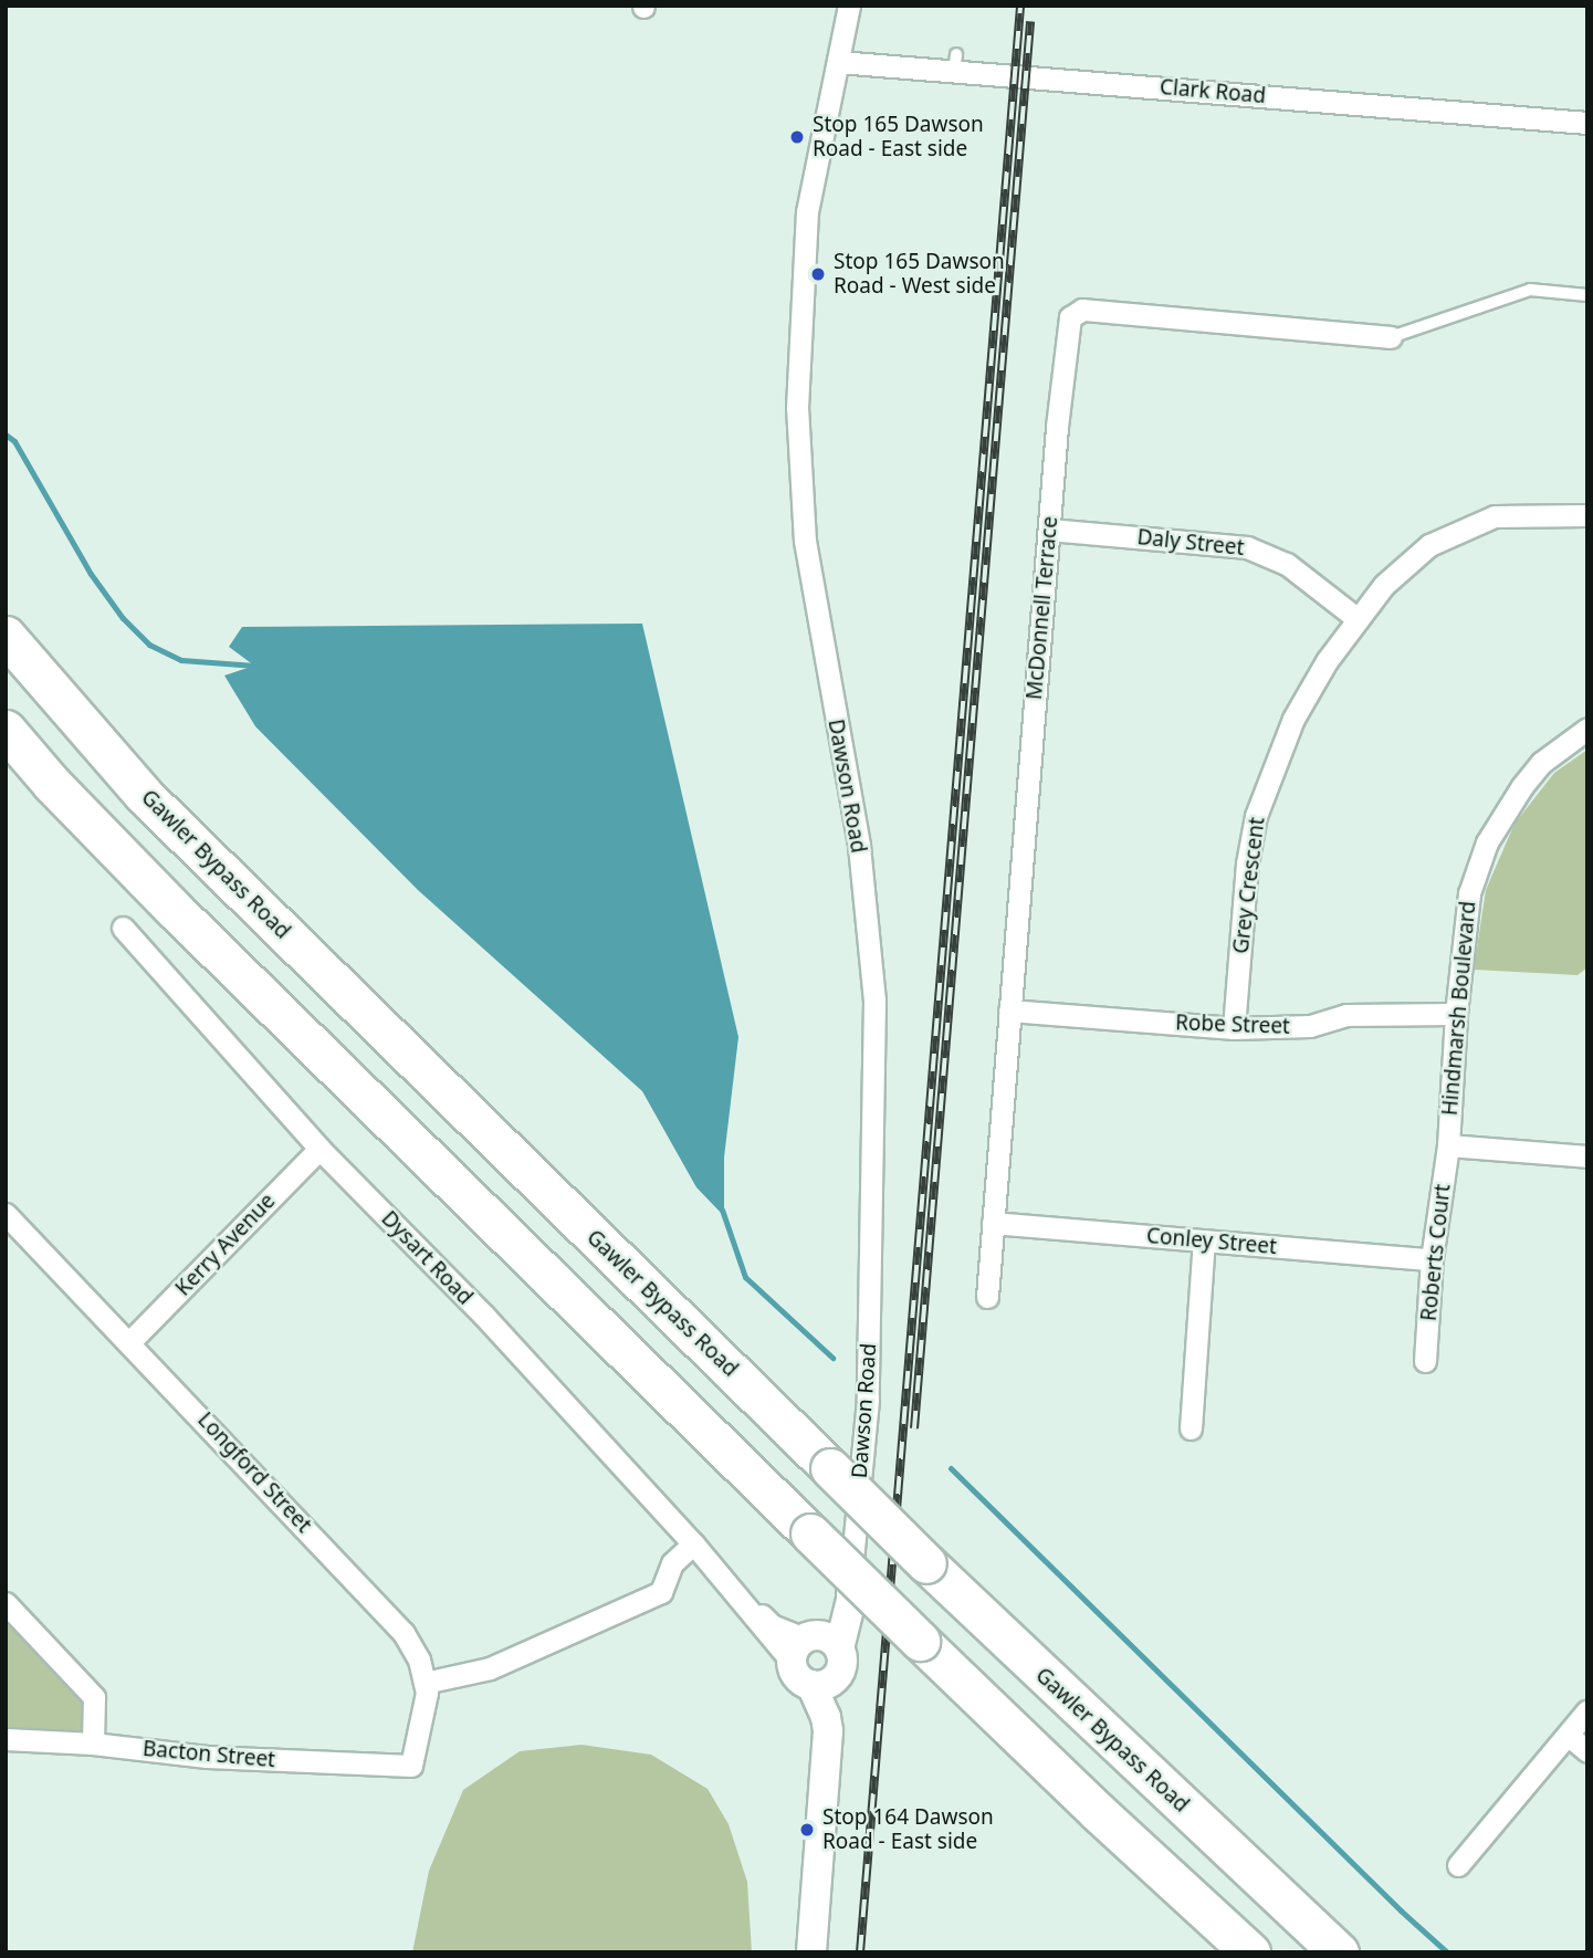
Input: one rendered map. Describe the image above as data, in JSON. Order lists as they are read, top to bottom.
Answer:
{
  "streets": {
    "highway": ["Gawler Bypass Road"],
    "street": [
      "Clark Road",
      "Daly Street",
      "McDonnell Terrace",
      "Dawson Road",
      "Grey Crescent",
      "Hindmarsh Boulevard",
      "Robe Street",
      "Conley Street",
      "Kerry Avenue",
      "Roberts Court",
      "Dysart Road",
      "Longford Street",
      "Bacton Street"
    ]
  },
  "crossings": [
    ["Clark Road", "Dawson Road"],
    ["Daly Street", "McDonnell Terrace"],
    ["Daly Street", "Grey Crescent"],
    ["McDonnell Terrace", "Robe Street"],
    ["McDonnell Terrace", "Conley Street"],
    ["Dawson Road", "Dysart Road"],
    ["Grey Crescent", "Robe Street"],
    ["Hindmarsh Boulevard", "Robe Street"],
    ["Hindmarsh Boulevard", "Roberts Court"],
    ["Conley Street", "Roberts Court"],
    ["Kerry Avenue", "Dysart Road"],
    ["Kerry Avenue", "Longford Street"],
    ["Longford Street", "Bacton Street"]
  ],
  "places": ["Stop 165 Dawson Road - East side", "Stop 165 Dawson Road - West side", "Stop 164 Dawson Road - East side"]
}
